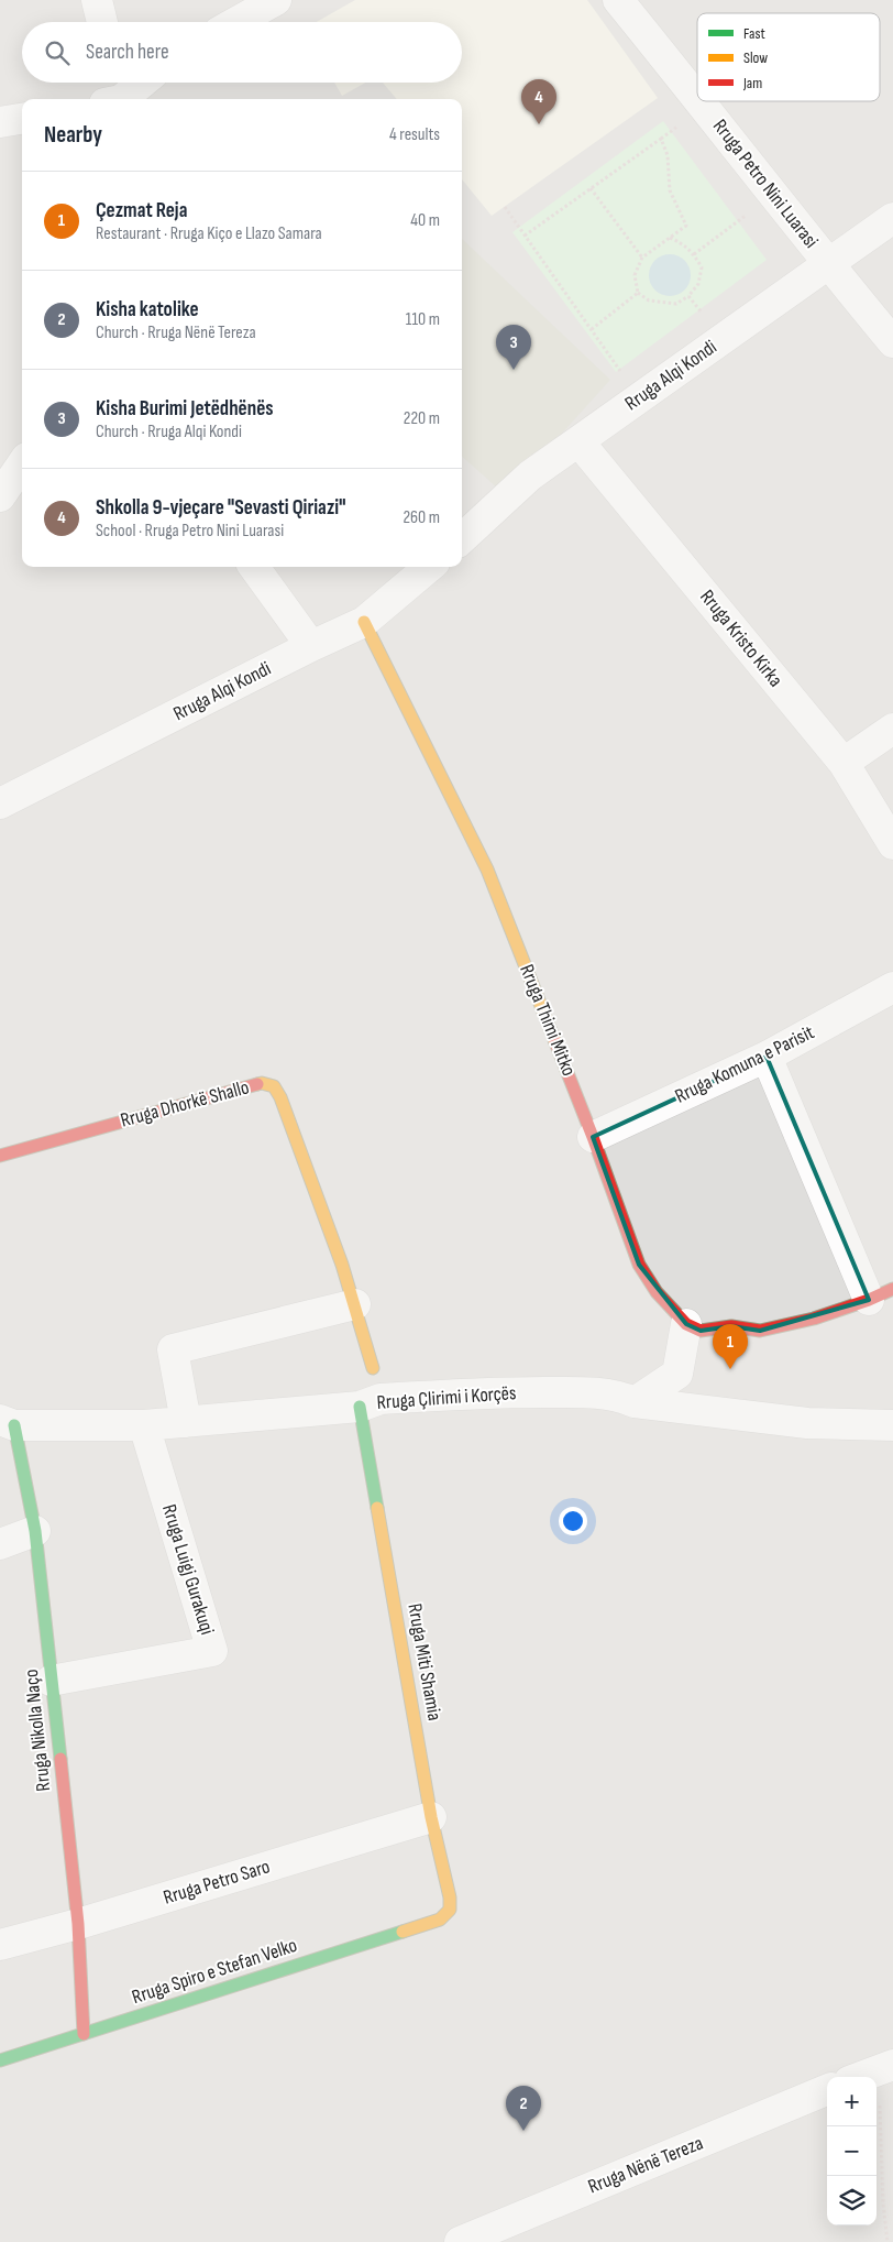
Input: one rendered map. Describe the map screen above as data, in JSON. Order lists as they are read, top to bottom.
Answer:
{
  "streets": {
    "street": [
      "Rruga Petro Nini Luarasi",
      "Rruga Alqi Kondi",
      "Rruga Kristo Kirka",
      "Rruga Thimi Mitko",
      "Rruga Komuna e Parisit",
      "Rruga Dhorkë Shallo",
      "Rruga Çlirimi i Korçës",
      "Rruga Luigj Gurakuqi",
      "Rruga Miti Shamia",
      "Rruga Nikolla Naço",
      "Rruga Petro Saro",
      "Rruga Spiro e Stefan Velko",
      "Rruga Nënë Tereza"
    ]
  },
  "crossings": [
    ["Rruga Petro Nini Luarasi", "Rruga Alqi Kondi"],
    ["Rruga Alqi Kondi", "Rruga Kristo Kirka"],
    ["Rruga Alqi Kondi", "Rruga Thimi Mitko"],
    ["Rruga Thimi Mitko", "Rruga Komuna e Parisit"],
    ["Rruga Çlirimi i Korçës", "Rruga Luigj Gurakuqi"],
    ["Rruga Çlirimi i Korçës", "Rruga Miti Shamia"],
    ["Rruga Çlirimi i Korçës", "Rruga Nikolla Naço"],
    ["Rruga Luigj Gurakuqi", "Rruga Nikolla Naço"],
    ["Rruga Miti Shamia", "Rruga Petro Saro"],
    ["Rruga Miti Shamia", "Rruga Spiro e Stefan Velko"],
    ["Rruga Nikolla Naço", "Rruga Petro Saro"],
    ["Rruga Nikolla Naço", "Rruga Spiro e Stefan Velko"]
  ],
  "legend": ["Fast", "Slow", "Jam"],
  "page": {
    "search": "Search here",
    "pins": [
      "4",
      "3",
      "1",
      "2"
    ],
    "heading": ["Nearby", "4 results"],
    "list": [
      {
        "mark": "1",
        "name": "Çezmat Reja",
        "note": "Restaurant · Rruga Kiço e Llazo Samara",
        "value": "40 m"
      },
      {
        "mark": "2",
        "name": "Kisha katolike",
        "note": "Church · Rruga Nënë Tereza",
        "value": "110 m"
      },
      {
        "mark": "3",
        "name": "Kisha Burimi Jetëdhënës",
        "note": "Church · Rruga Alqi Kondi",
        "value": "220 m"
      },
      {
        "mark": "4",
        "name": "Shkolla 9-vjeçare \"Sevasti Qiriazi\"",
        "note": "School · Rruga Petro Nini Luarasi",
        "value": "260 m"
      }
    ],
    "map_buttons": ["+", "−"]
  }
}
